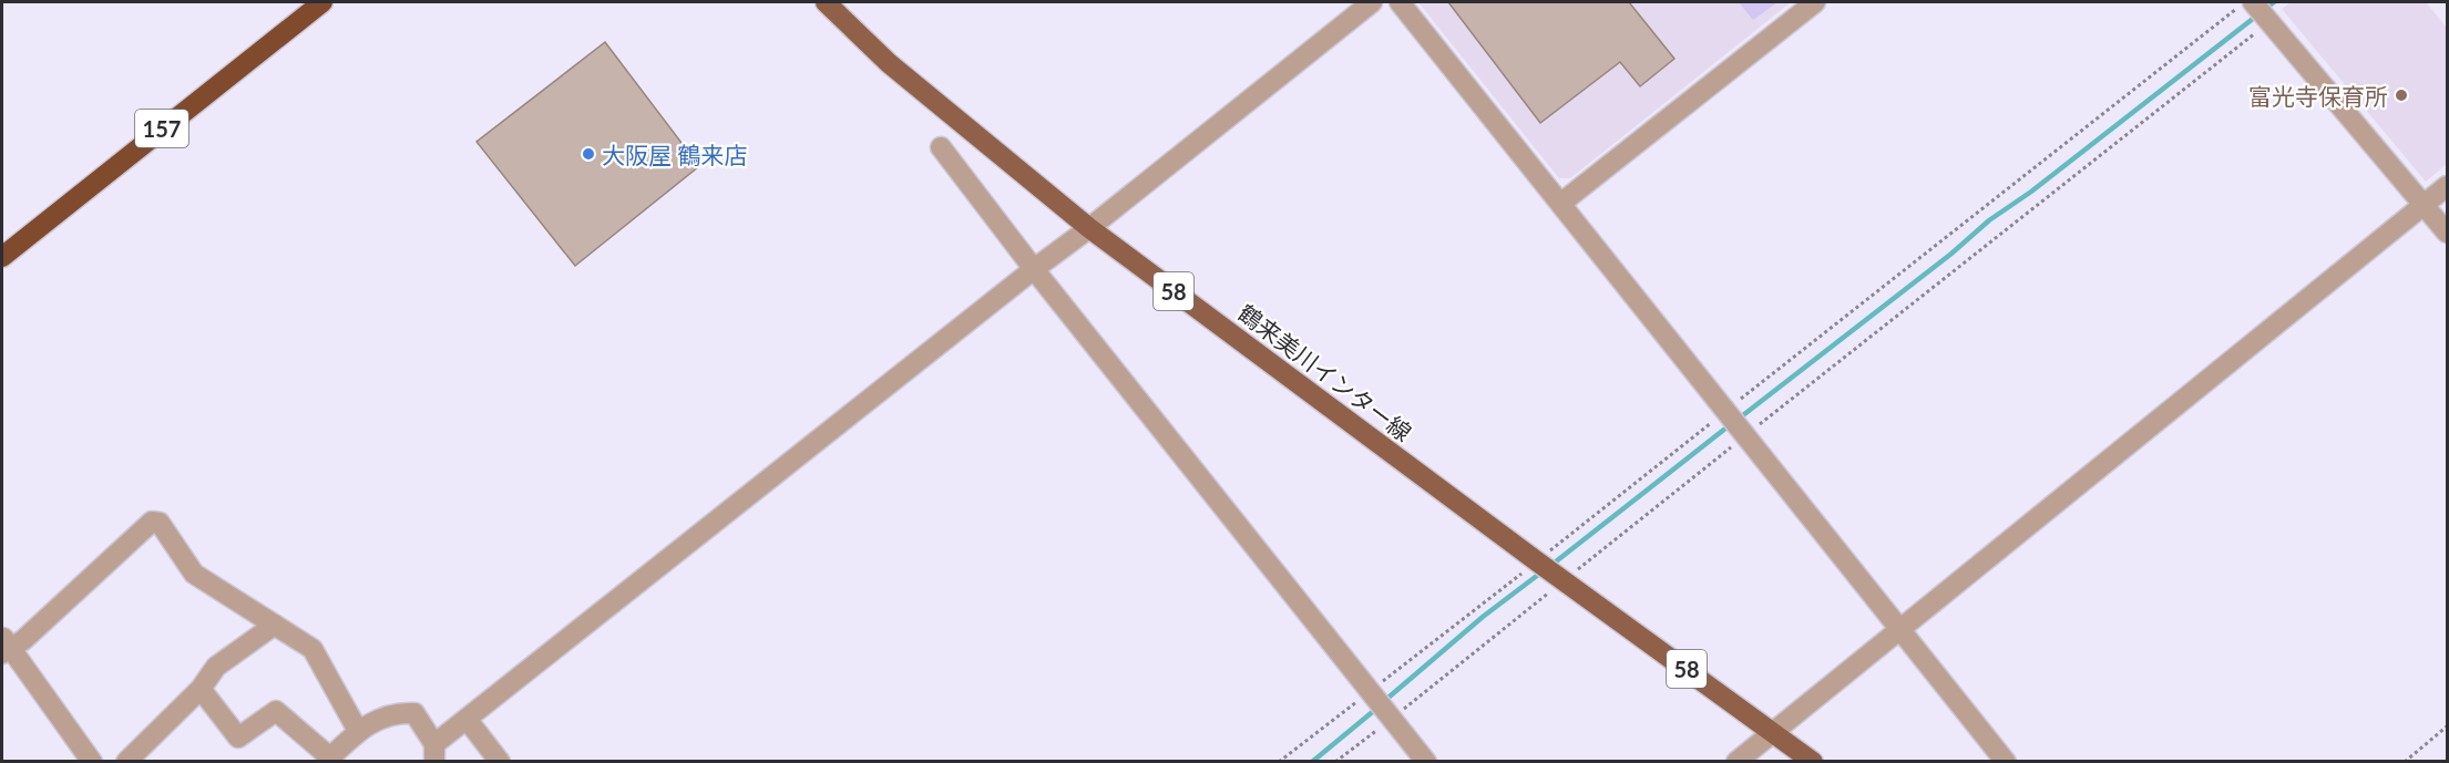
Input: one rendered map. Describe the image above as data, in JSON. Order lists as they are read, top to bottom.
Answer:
{
  "streets": {
    "highway": ["157"],
    "main road": ["58", "鶴来美川インター線"]
  },
  "places": ["富光寺保育所", "大阪屋 鶴来店"]
}
